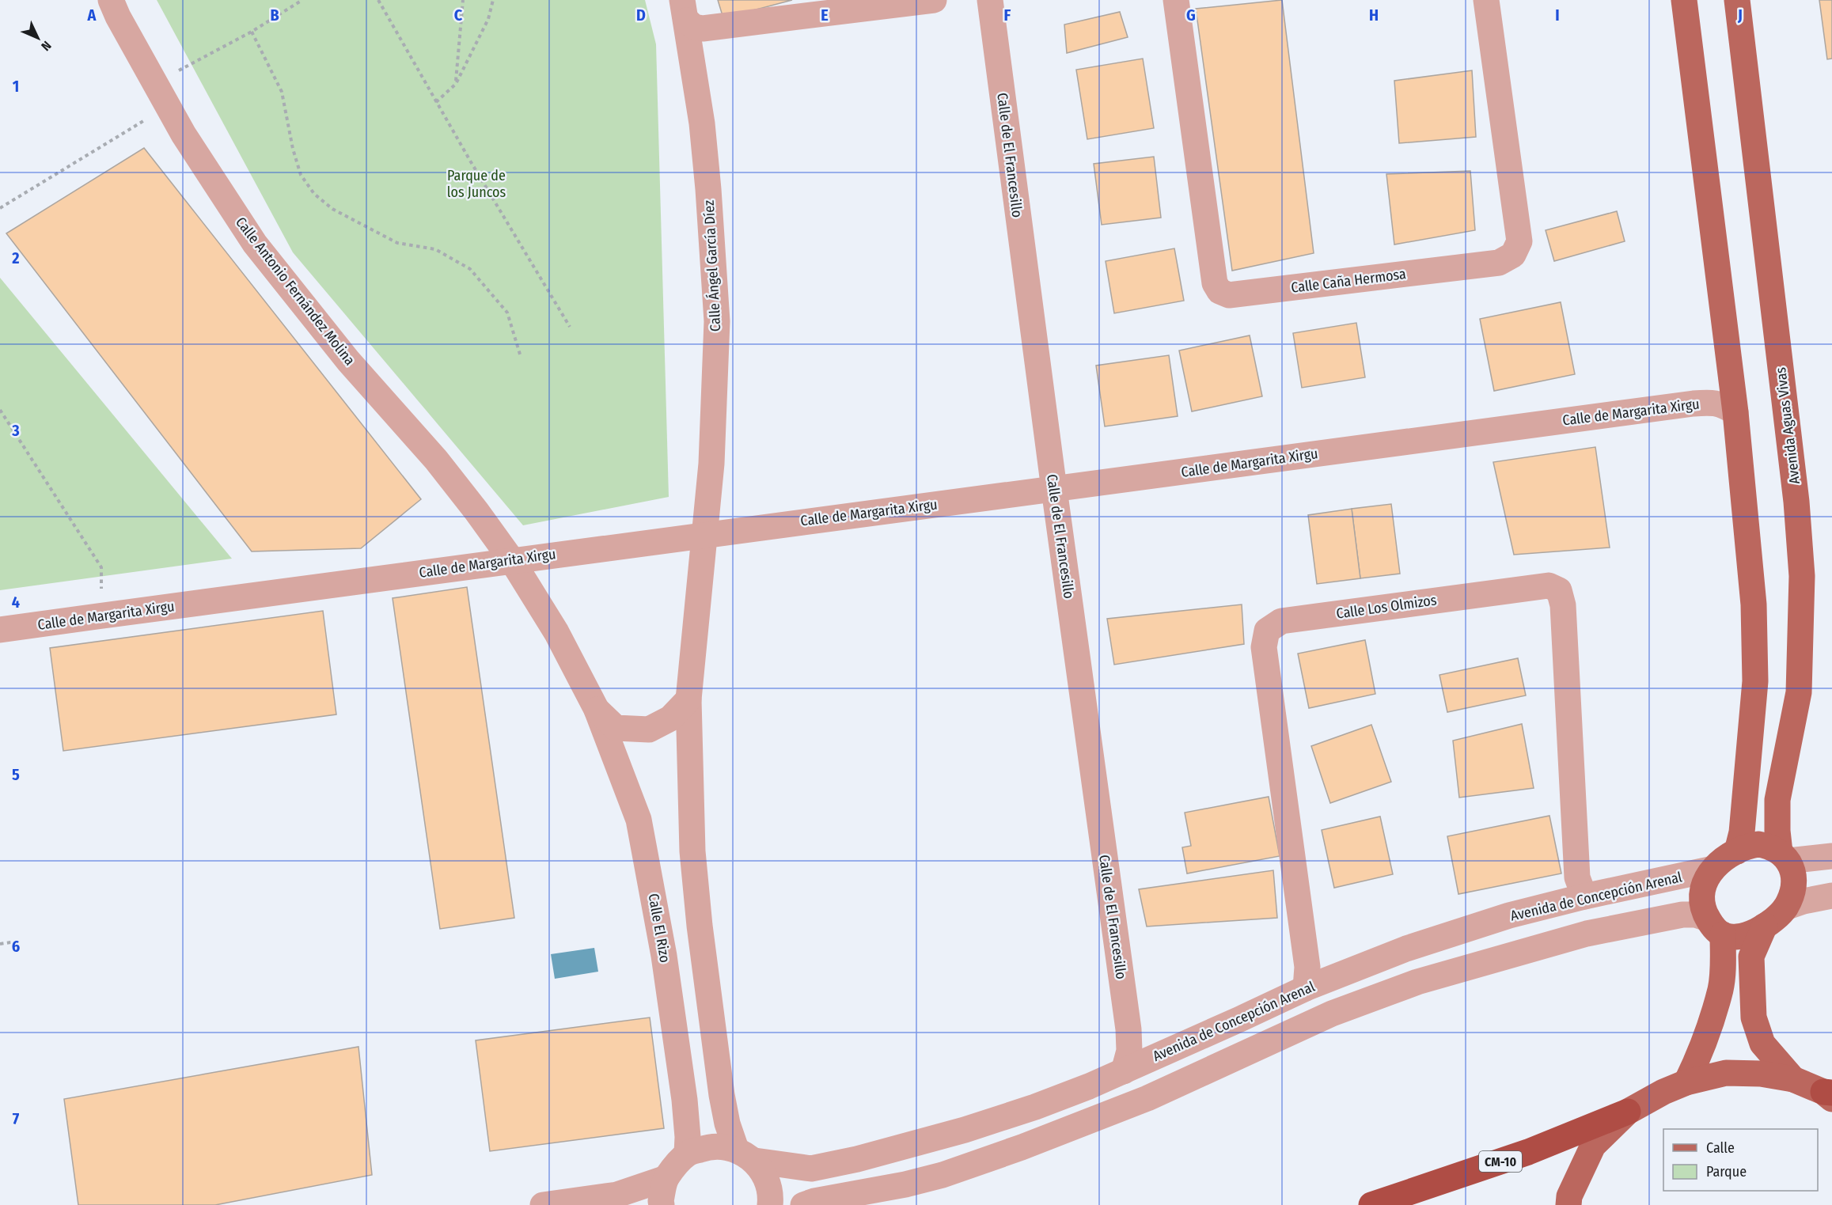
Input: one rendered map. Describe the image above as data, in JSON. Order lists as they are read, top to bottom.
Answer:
{
  "streets": {
    "highway": ["CM-10"],
    "main road": ["Avenida Aguas Vivas"],
    "street": [
      "Calle de El Francesillo",
      "Calle Ángel García Díez",
      "Calle Caña Hermosa",
      "Calle Antonio Fernández Molina",
      "Calle de Margarita Xirgu",
      "Calle Los Olmizos",
      "Avenida de Concepción Arenal",
      "Calle El Rizo"
    ]
  },
  "crossings": [
    ["Calle de El Francesillo", "Calle de Margarita Xirgu"],
    ["Calle de El Francesillo", "Avenida de Concepción Arenal"],
    ["Calle Ángel García Díez", "Calle de Margarita Xirgu"],
    ["Calle Antonio Fernández Molina", "Calle de Margarita Xirgu"],
    ["Calle Antonio Fernández Molina", "Calle El Rizo"],
    ["Calle de Margarita Xirgu", "Calle El Rizo"],
    ["Avenida Aguas Vivas", "Avenida de Concepción Arenal"],
    ["Calle Los Olmizos", "Avenida de Concepción Arenal"],
    ["Avenida de Concepción Arenal", "Calle El Rizo"]
  ],
  "parks": ["Parque de los Juncos"],
  "legend": ["Calle", "Parque"],
  "north": "bottom right",
  "grid": {
    "columns": [
      "A",
      "B",
      "C",
      "D",
      "E",
      "F",
      "G",
      "H",
      "I",
      "J"
    ],
    "rows": [
      "1",
      "2",
      "3",
      "4",
      "5",
      "6",
      "7"
    ]
  }
}
